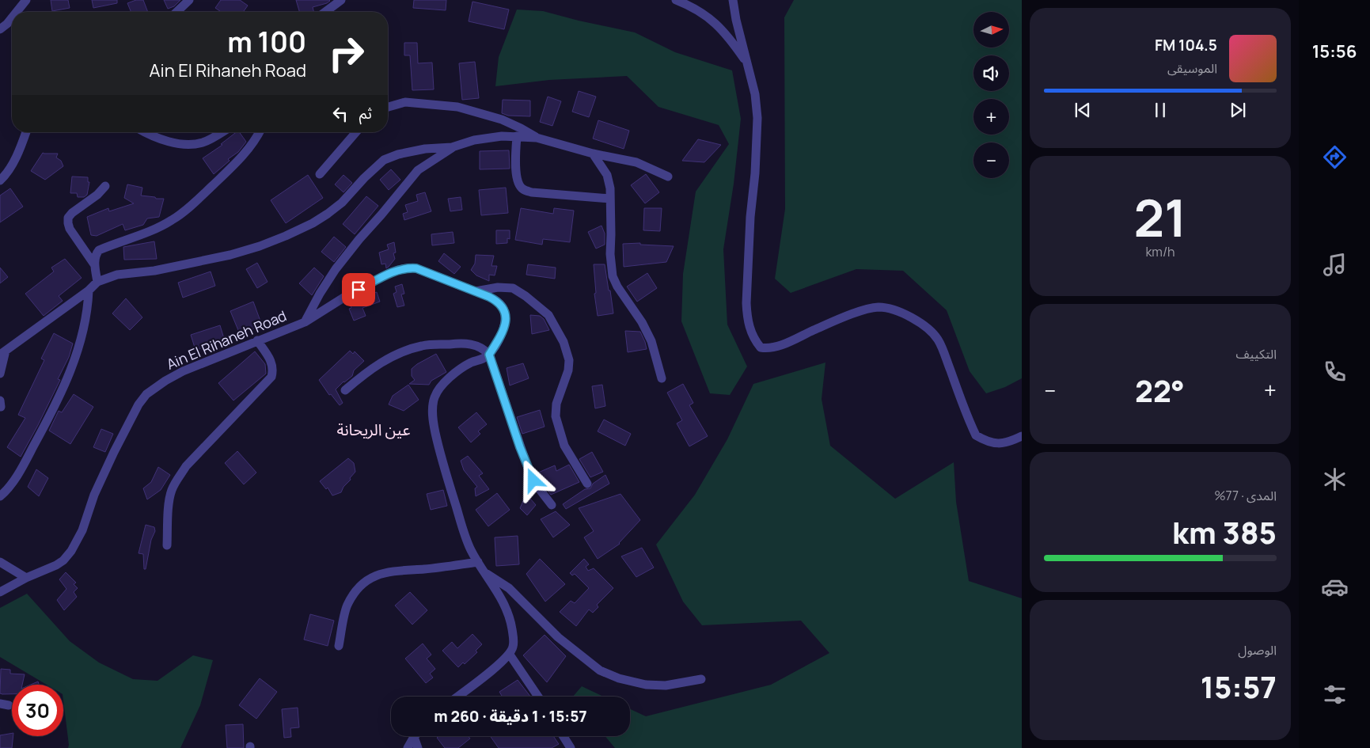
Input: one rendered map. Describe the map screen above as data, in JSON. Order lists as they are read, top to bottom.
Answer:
{
  "streets": {
    "street": ["Ain El Rihaneh Road"]
  },
  "districts": ["عين الريحانة"],
  "north": "right",
  "page": {
    "tabs": "15:56",
    "map_buttons": ["+", "−"],
    "turn": ["100 m", "Ain El Rihaneh Road"],
    "song": ["104.5 FM", "الموسيقى"],
    "then": "ثم",
    "tile": [
      ["21", "km/h"],
      "التكييف",
      ["المدى · 77%", "385 km"],
      ["الوصول", "15:57"]
    ],
    "heat": ["−", "22°", "+"],
    "limit": "30",
    "trip": "15:57 · 1 دقيقة · 260 m"
  }
}
